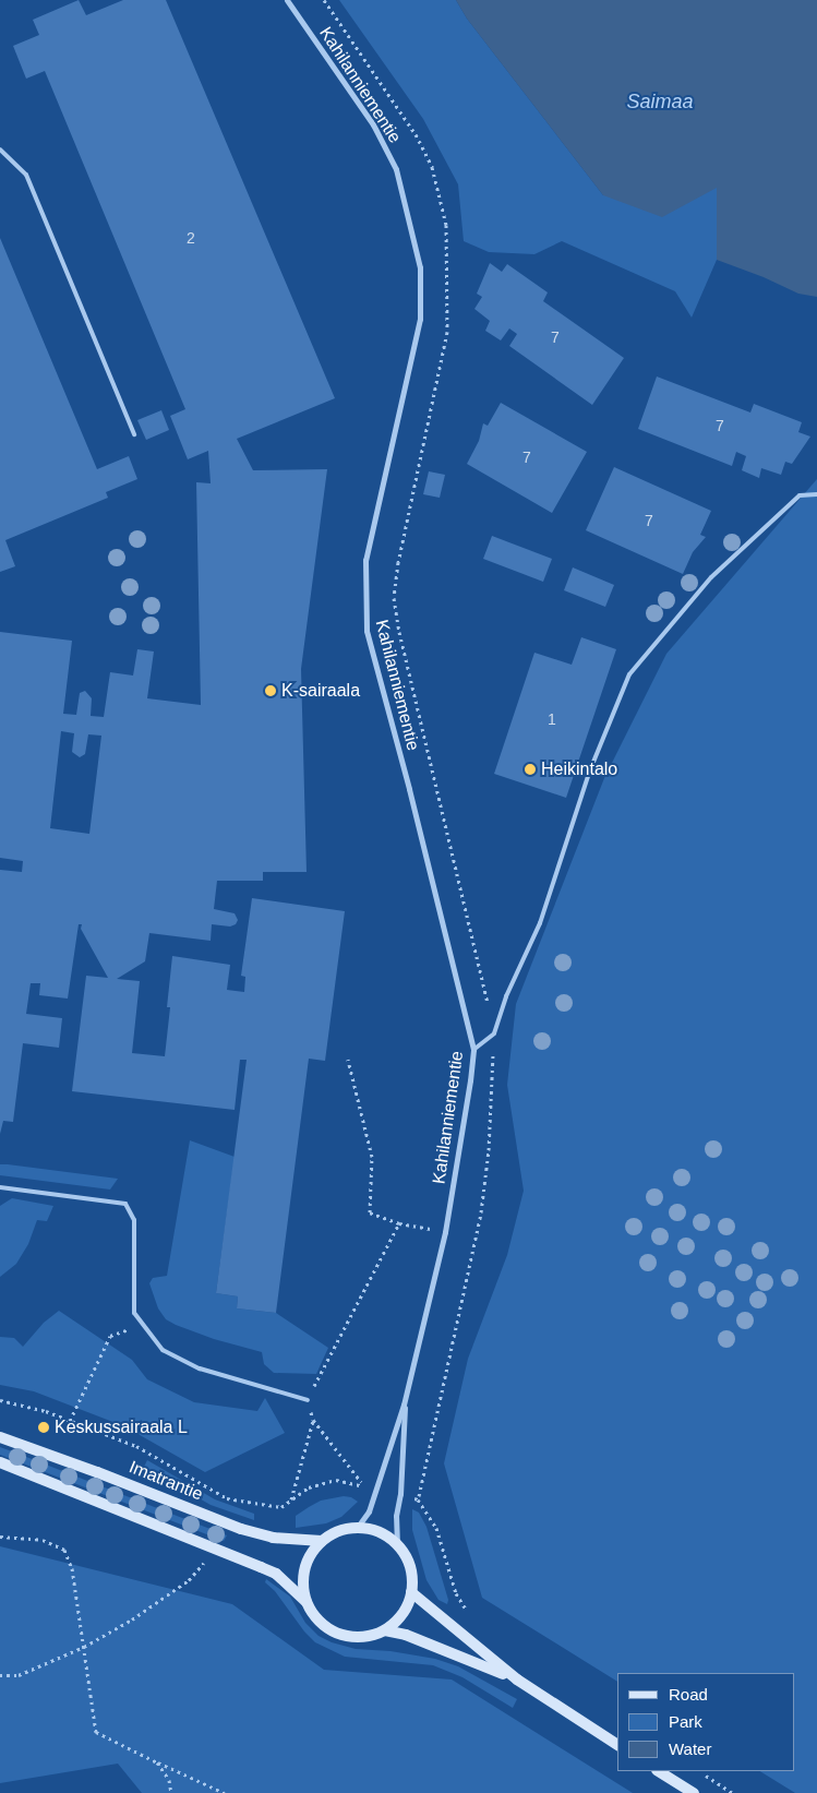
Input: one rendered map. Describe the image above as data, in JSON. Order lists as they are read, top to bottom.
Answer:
{
  "streets": {
    "street": ["Kahilanniementie", "Imatrantie"]
  },
  "crossings": [
    ["Kahilanniementie", "Imatrantie"]
  ],
  "water": ["Saimaa"],
  "places": ["K-sairaala", "Heikintalo", "Keskussairaala L"],
  "house_numbers": [
    "2",
    "7",
    "7",
    "7",
    "7",
    "1"
  ],
  "legend": ["Road", "Park", "Water"]
}
